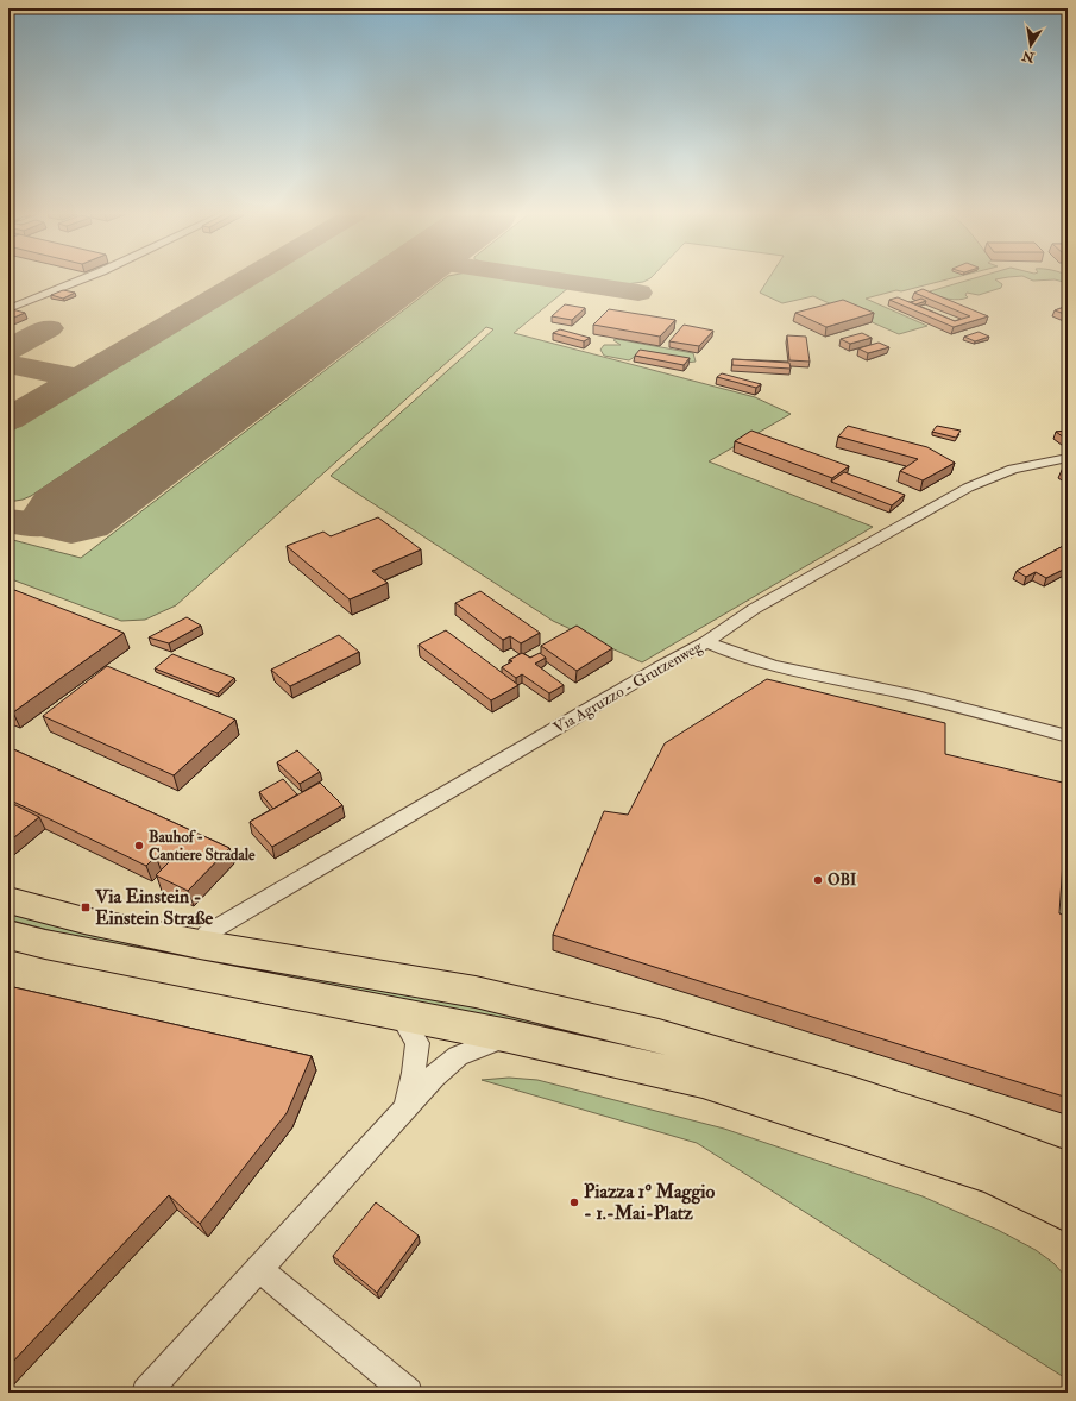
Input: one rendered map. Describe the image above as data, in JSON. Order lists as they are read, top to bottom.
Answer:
{
  "streets": {
    "street": ["Via Agruzzo - Grutzenweg"]
  },
  "places": {
    "other": ["Bauhof - Cantiere Stradale", "OBI", "Piazza 1º Maggio - 1.-Mai-Platz"],
    "transit": ["Via Einstein - Einstein Straße"]
  },
  "north": "bottom"
}
